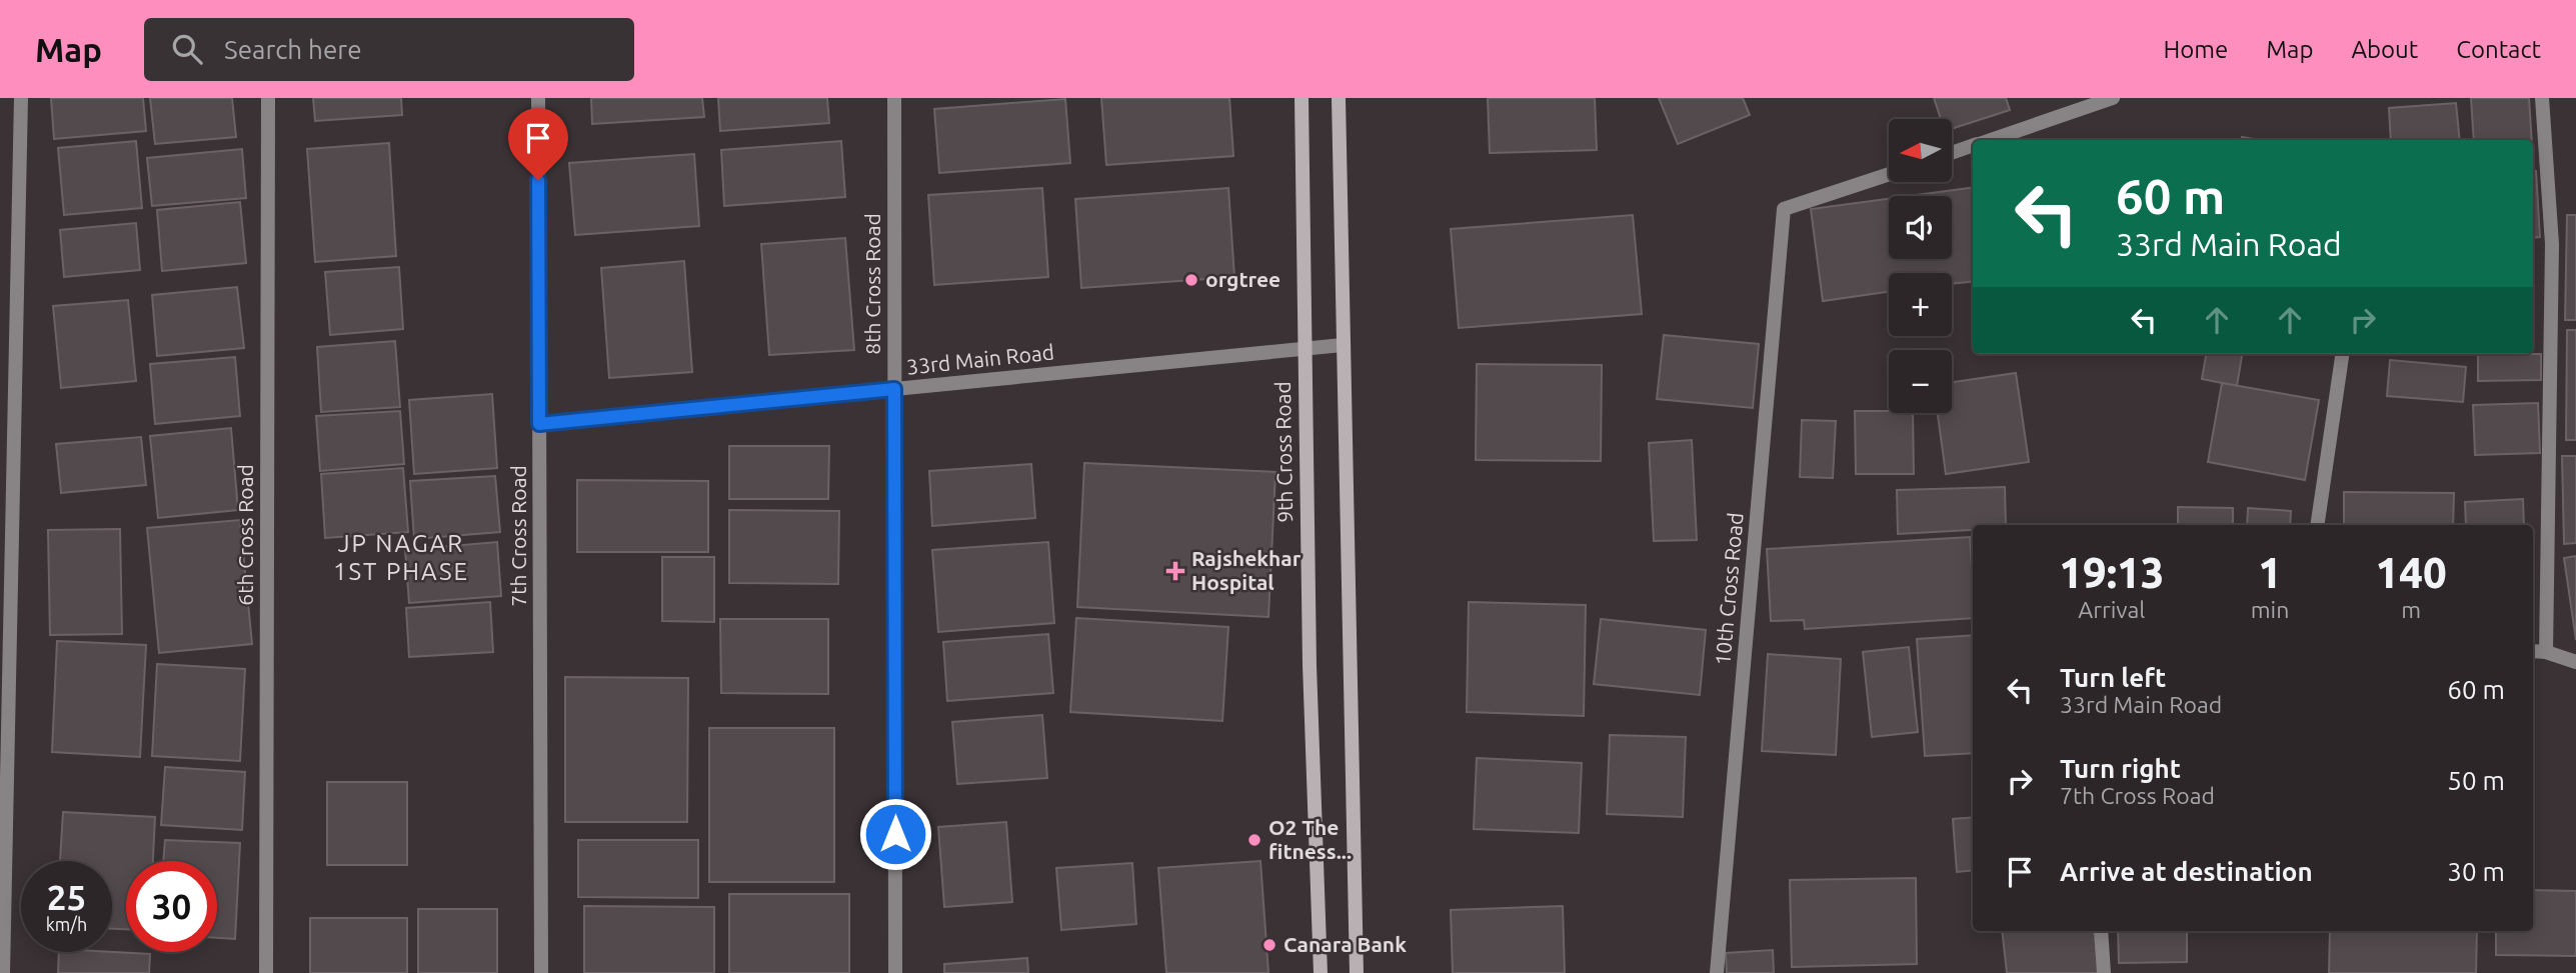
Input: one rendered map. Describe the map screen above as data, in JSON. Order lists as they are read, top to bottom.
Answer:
{
  "streets": {
    "main road": ["9th Cross Road"],
    "street": [
      "8th Cross Road",
      "33rd Main Road",
      "6th Cross Road",
      "7th Cross Road",
      "10th Cross Road"
    ]
  },
  "crossings": [
    ["8th Cross Road", "33rd Main Road"],
    ["33rd Main Road", "9th Cross Road"],
    ["33rd Main Road", "7th Cross Road"]
  ],
  "districts": ["JP NAGAR 1ST PHASE"],
  "places": {
    "other": ["orgtree", "O2 The fitness...", "Canara Bank"],
    "health": ["Rajshekhar Hospital"]
  },
  "north": "left",
  "page": {
    "header": "Map",
    "search": "Search here",
    "nav": [
      "Home",
      "Map",
      "About",
      "Contact"
    ],
    "map_buttons": ["+", "−"],
    "turn": ["60 m", "33rd Main Road"],
    "eta": [
      "19:13",
      "Arrival",
      "1",
      "min",
      "140",
      "m"
    ],
    "list": [
      {
        "name": "Turn left",
        "note": "33rd Main Road",
        "value": "60 m"
      },
      {
        "name": "Turn right",
        "note": "7th Cross Road",
        "value": "50 m"
      },
      {
        "name": "Arrive at destination",
        "value": "30 m"
      }
    ],
    "speed": "25 km/h",
    "limit": "30"
  }
}
